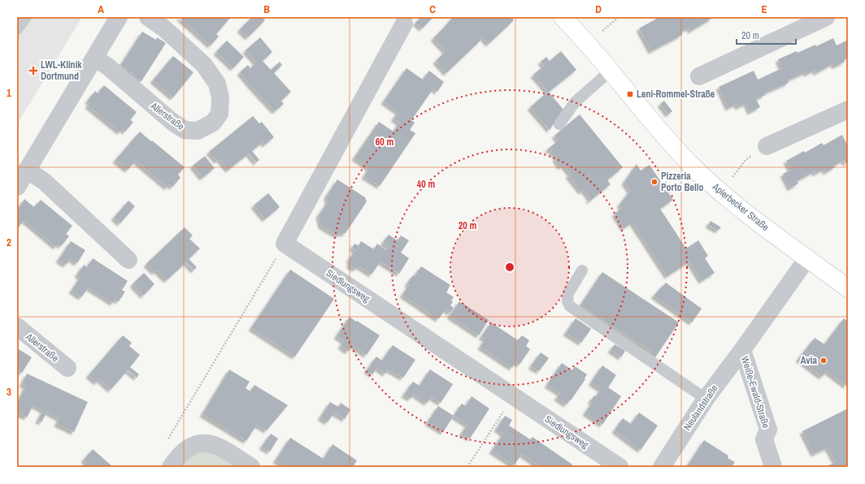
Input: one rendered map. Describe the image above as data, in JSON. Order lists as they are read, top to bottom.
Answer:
{
  "streets": {
    "main road": ["Aplerbecker Straße"],
    "street": [
      "Allerstraße",
      "Siedlungsweg",
      "Weiße-Ewald-Straße",
      "Neulandstraße"
    ]
  },
  "crossings": [
    ["Aplerbecker Straße", "Weiße-Ewald-Straße"],
    ["Weiße-Ewald-Straße", "Neulandstraße"]
  ],
  "places": {
    "health": ["LWL-Klinik Dortmund"],
    "transit": ["Leni-Rommel-Straße"],
    "other": ["Pizzeria Porto Bello", "Avia"]
  },
  "scale_bar": "20 m",
  "grid": {
    "columns": [
      "A",
      "B",
      "C",
      "D",
      "E"
    ],
    "rows": ["1", "2", "3"]
  },
  "rings": ["60 m", "40 m", "20 m"]
}
